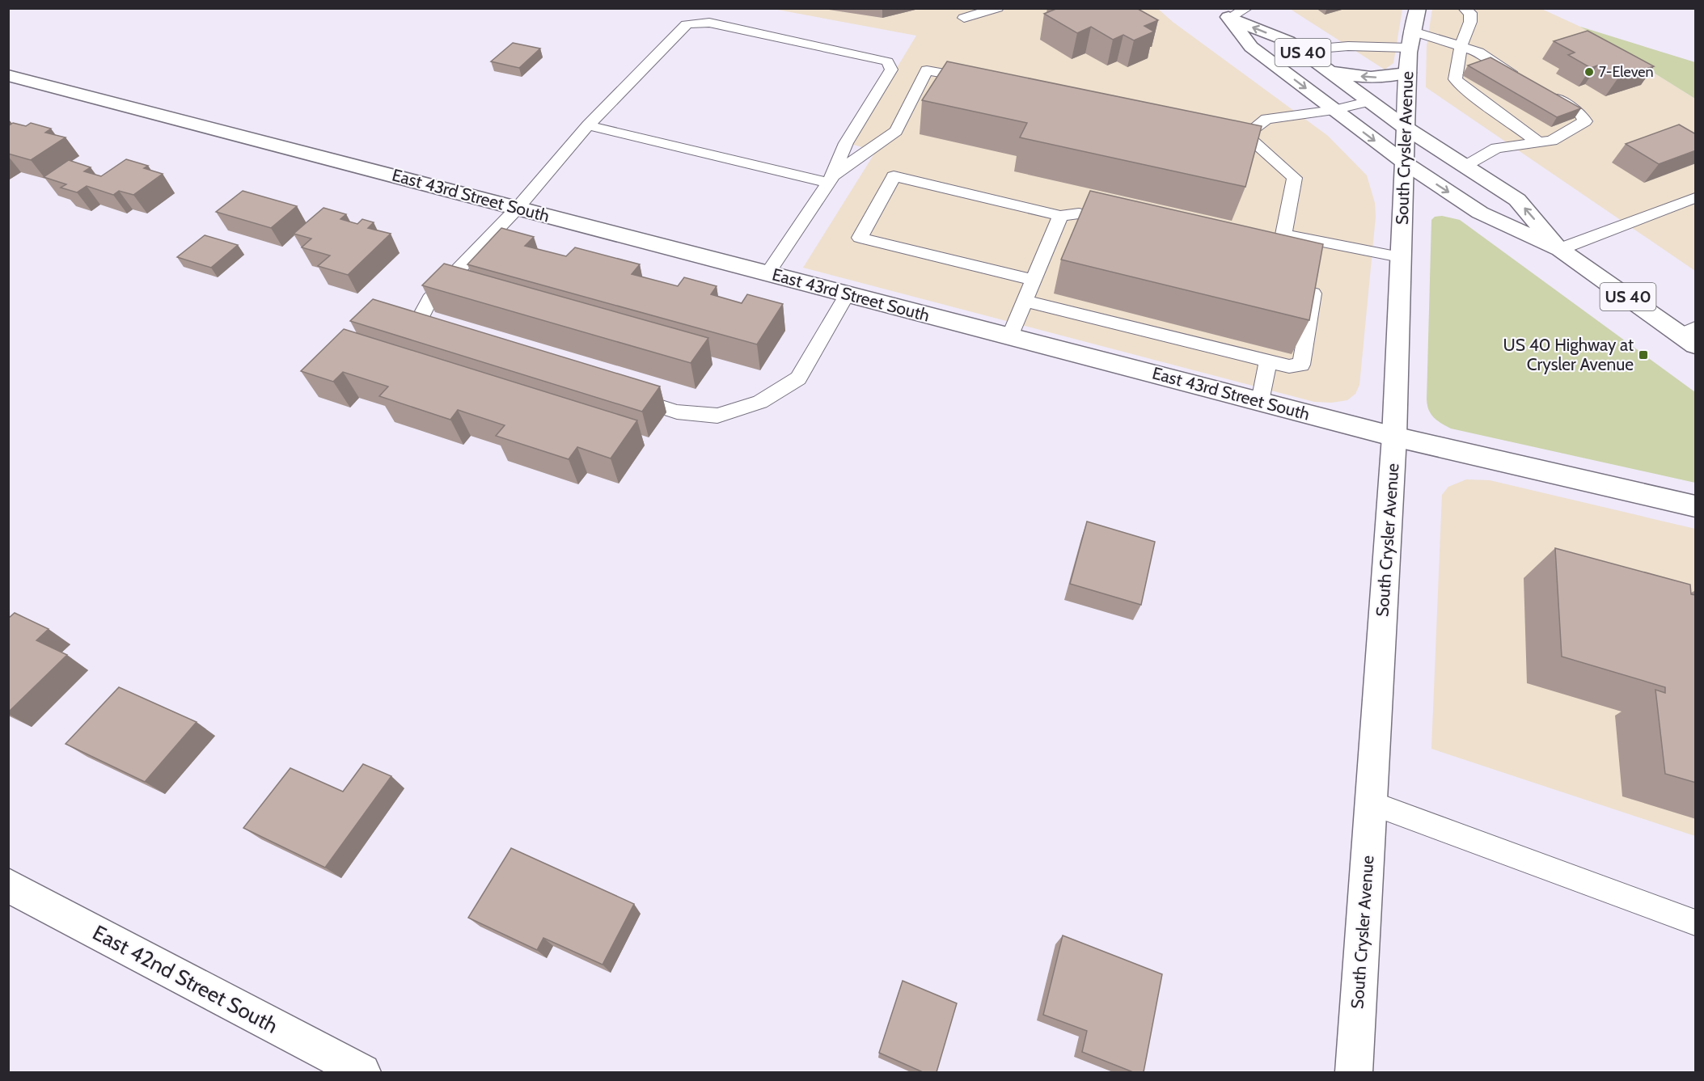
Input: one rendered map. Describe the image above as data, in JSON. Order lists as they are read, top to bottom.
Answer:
{
  "streets": {
    "street": [
      "US 40",
      "South Crysler Avenue",
      "East 43rd Street South",
      "East 42nd Street South"
    ]
  },
  "crossings": [
    ["US 40", "South Crysler Avenue"],
    ["South Crysler Avenue", "East 43rd Street South"]
  ],
  "places": {
    "other": ["7-Eleven"],
    "transit": ["US 40 Highway at Crysler Avenue"]
  }
}
